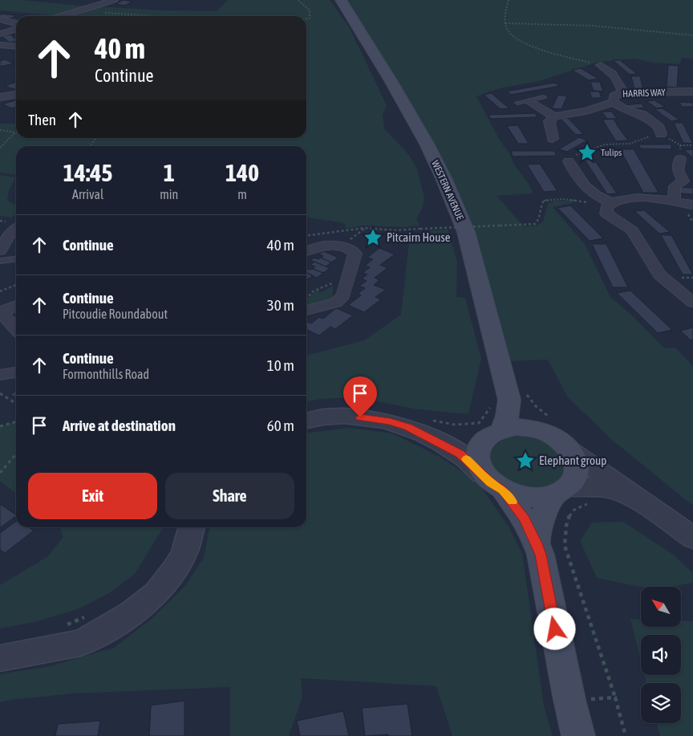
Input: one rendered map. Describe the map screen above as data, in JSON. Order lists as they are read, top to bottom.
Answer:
{
  "streets": {
    "main road": ["WESTERN AVENUE"],
    "street": ["HARRIS WAY"]
  },
  "places": {
    "place": ["Tulips", "Pitcairn House", "Elephant group"]
  },
  "north": "top left",
  "page": {
    "turn": ["40 m", "Continue"],
    "then": "Then",
    "eta": [
      "14:45",
      "Arrival",
      "1",
      "min",
      "140",
      "m"
    ],
    "list": [
      {
        "name": "Continue",
        "value": "40 m"
      },
      {
        "name": "Continue",
        "note": "Pitcoudie Roundabout",
        "value": "30 m"
      },
      {
        "name": "Continue",
        "note": "Formonthills Road",
        "value": "10 m"
      },
      {
        "name": "Arrive at destination",
        "value": "60 m"
      }
    ],
    "buttons": ["Exit", "Share"]
  }
}
